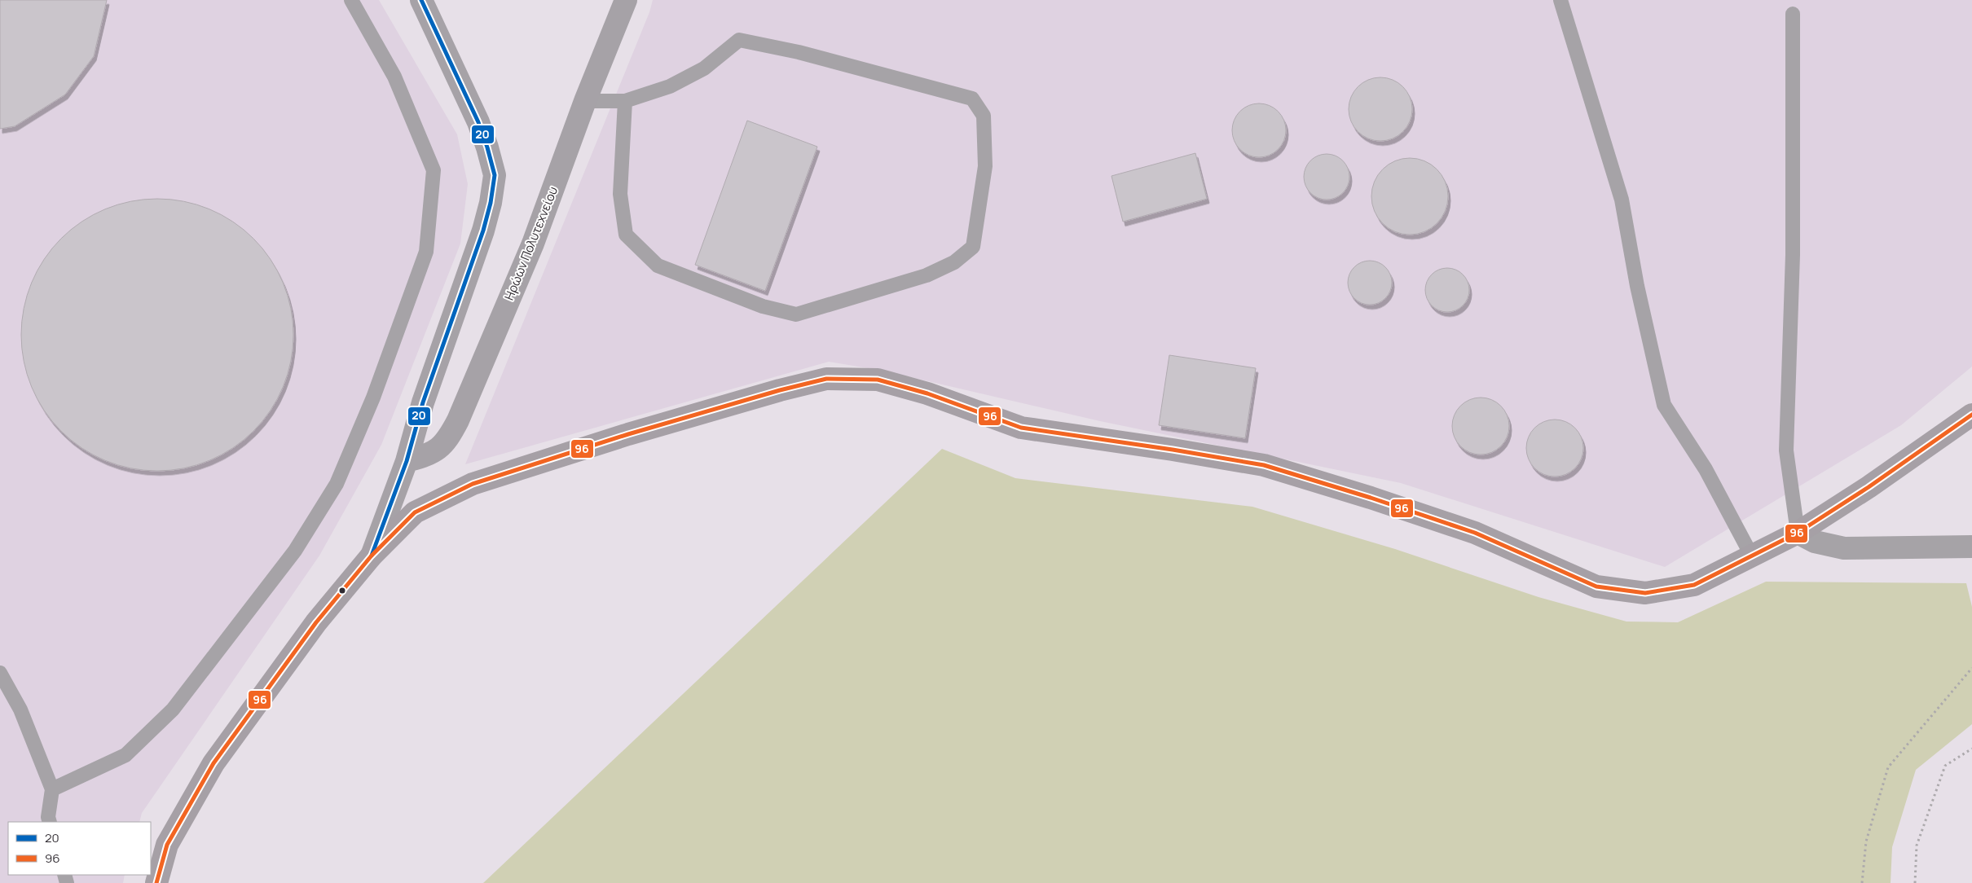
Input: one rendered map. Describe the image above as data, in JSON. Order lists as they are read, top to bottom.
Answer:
{
  "streets": {
    "main road": ["Ηρώων Πολυτεχνείου"]
  },
  "lines": ["transit line 20", "transit line 96"],
  "legend": ["20", "96"]
}
